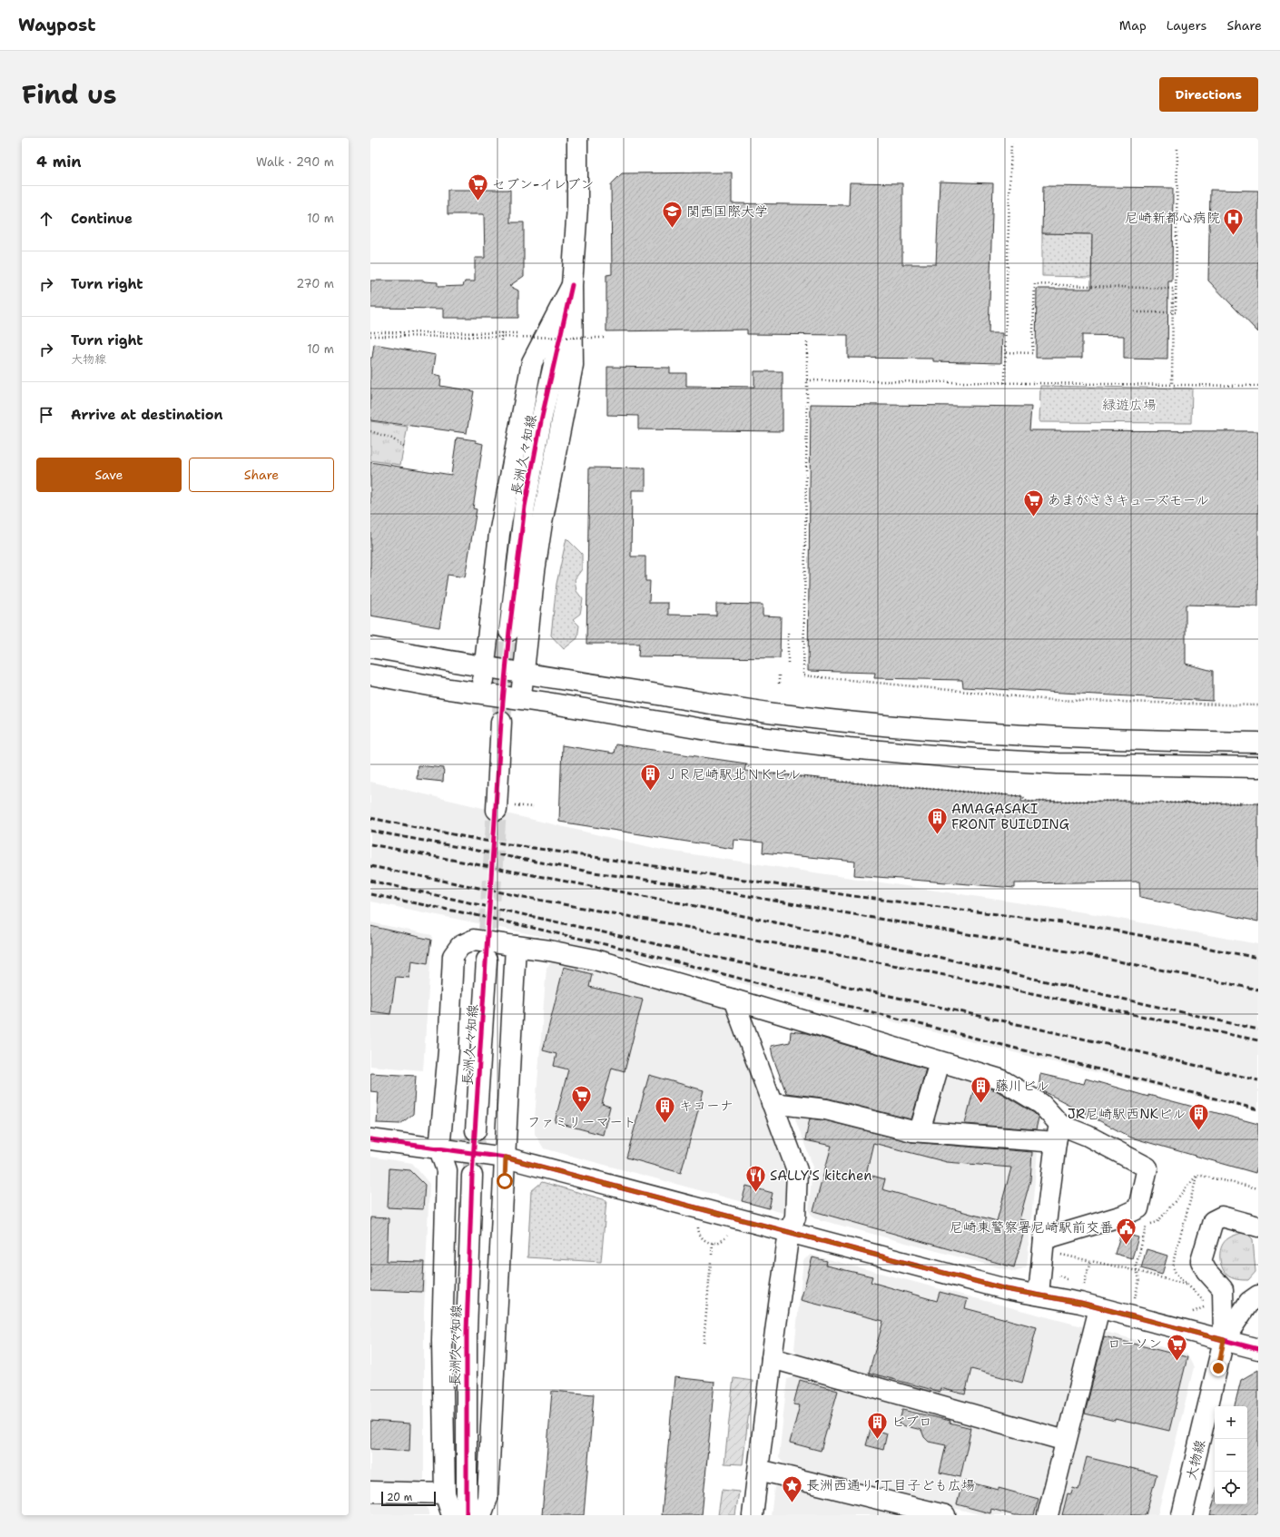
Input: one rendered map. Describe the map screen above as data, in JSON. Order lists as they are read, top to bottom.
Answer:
{
  "streets": {
    "street": ["長洲久々知線", "大物線"]
  },
  "parks": ["緑遊広場"],
  "places": {
    "supermarket": [
      "セブン-イレブン",
      "あまがさきキューズモール",
      "ファミリーマート",
      "ローソン"
    ],
    "school or university": ["関西国際大学"],
    "hospital": ["尼崎新都心病院"],
    "building": [
      "ＪＲ尼崎駅北ＮＫビル",
      "AMAGASAKI FRONT BUILDING",
      "藤川ビル",
      "キコーナ",
      "JR尼崎駅西NKビル",
      "ビブロ"
    ],
    "restaurant": ["SALLY'S kitchen"],
    "public building": ["尼崎東警察署尼崎駅前交番"],
    "place": ["長洲西通り1丁目子ども広場"]
  },
  "scale_bar": "20 m",
  "page": {
    "header": "Waypost",
    "nav": ["Map", "Layers", "Share"],
    "title": "Find us",
    "buttons": [
      "Directions",
      ["Save", "Share"]
    ],
    "heading": ["4 min", "Walk · 290 m"],
    "list": [
      ["Continue", "10 m"],
      ["Turn right", "270 m"],
      ["Turn right", "大物線", "10 m"],
      "Arrive at destination"
    ],
    "map_buttons": ["+", "−"],
    "scale": "20 m"
  }
}
